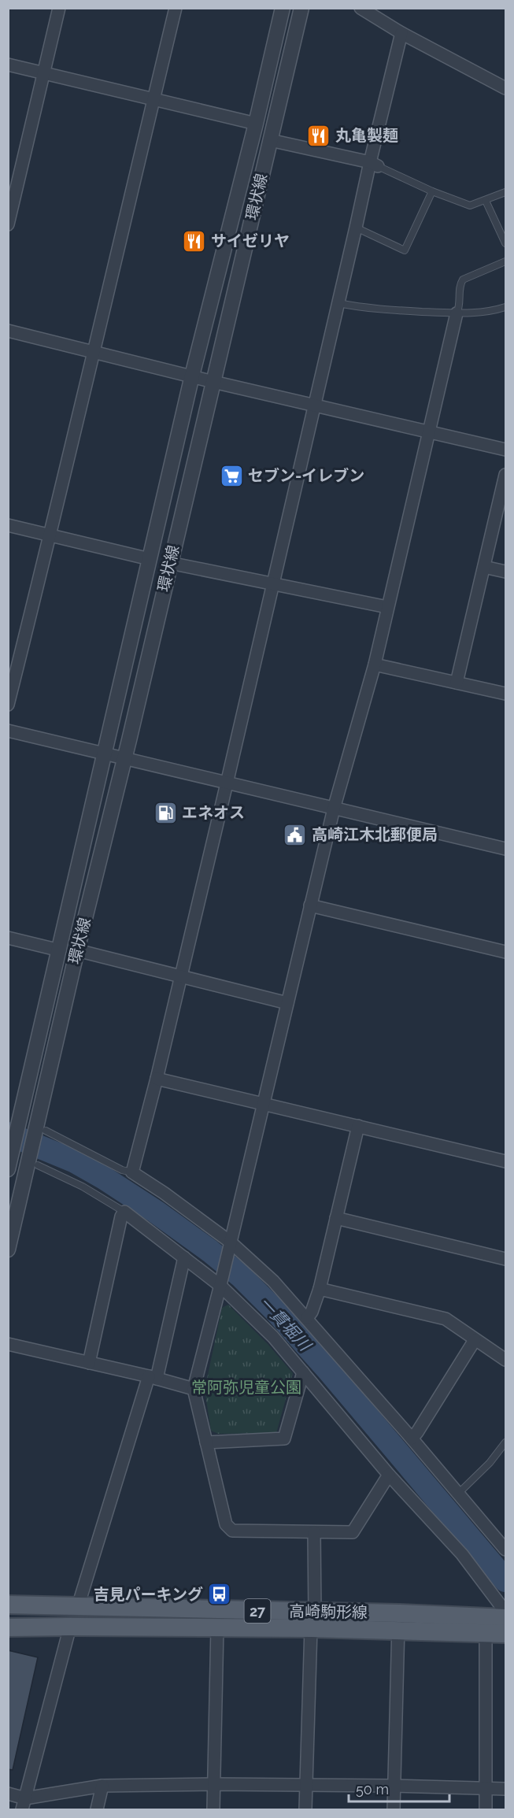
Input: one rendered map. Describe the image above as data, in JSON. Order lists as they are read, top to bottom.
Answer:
{
  "streets": {
    "main road": ["27", "高崎駒形線"],
    "street": ["環状線"]
  },
  "water": ["一貫堀川"],
  "parks": ["常阿弥児童公園"],
  "places": {
    "restaurant": ["丸亀製麺", "サイゼリヤ"],
    "supermarket": ["セブン-イレブン"],
    "fuel station": ["エネオス"],
    "public building": ["高崎江木北郵便局"],
    "bus stop": ["吉見パーキング"]
  },
  "scale_bar": "50 m"
}
